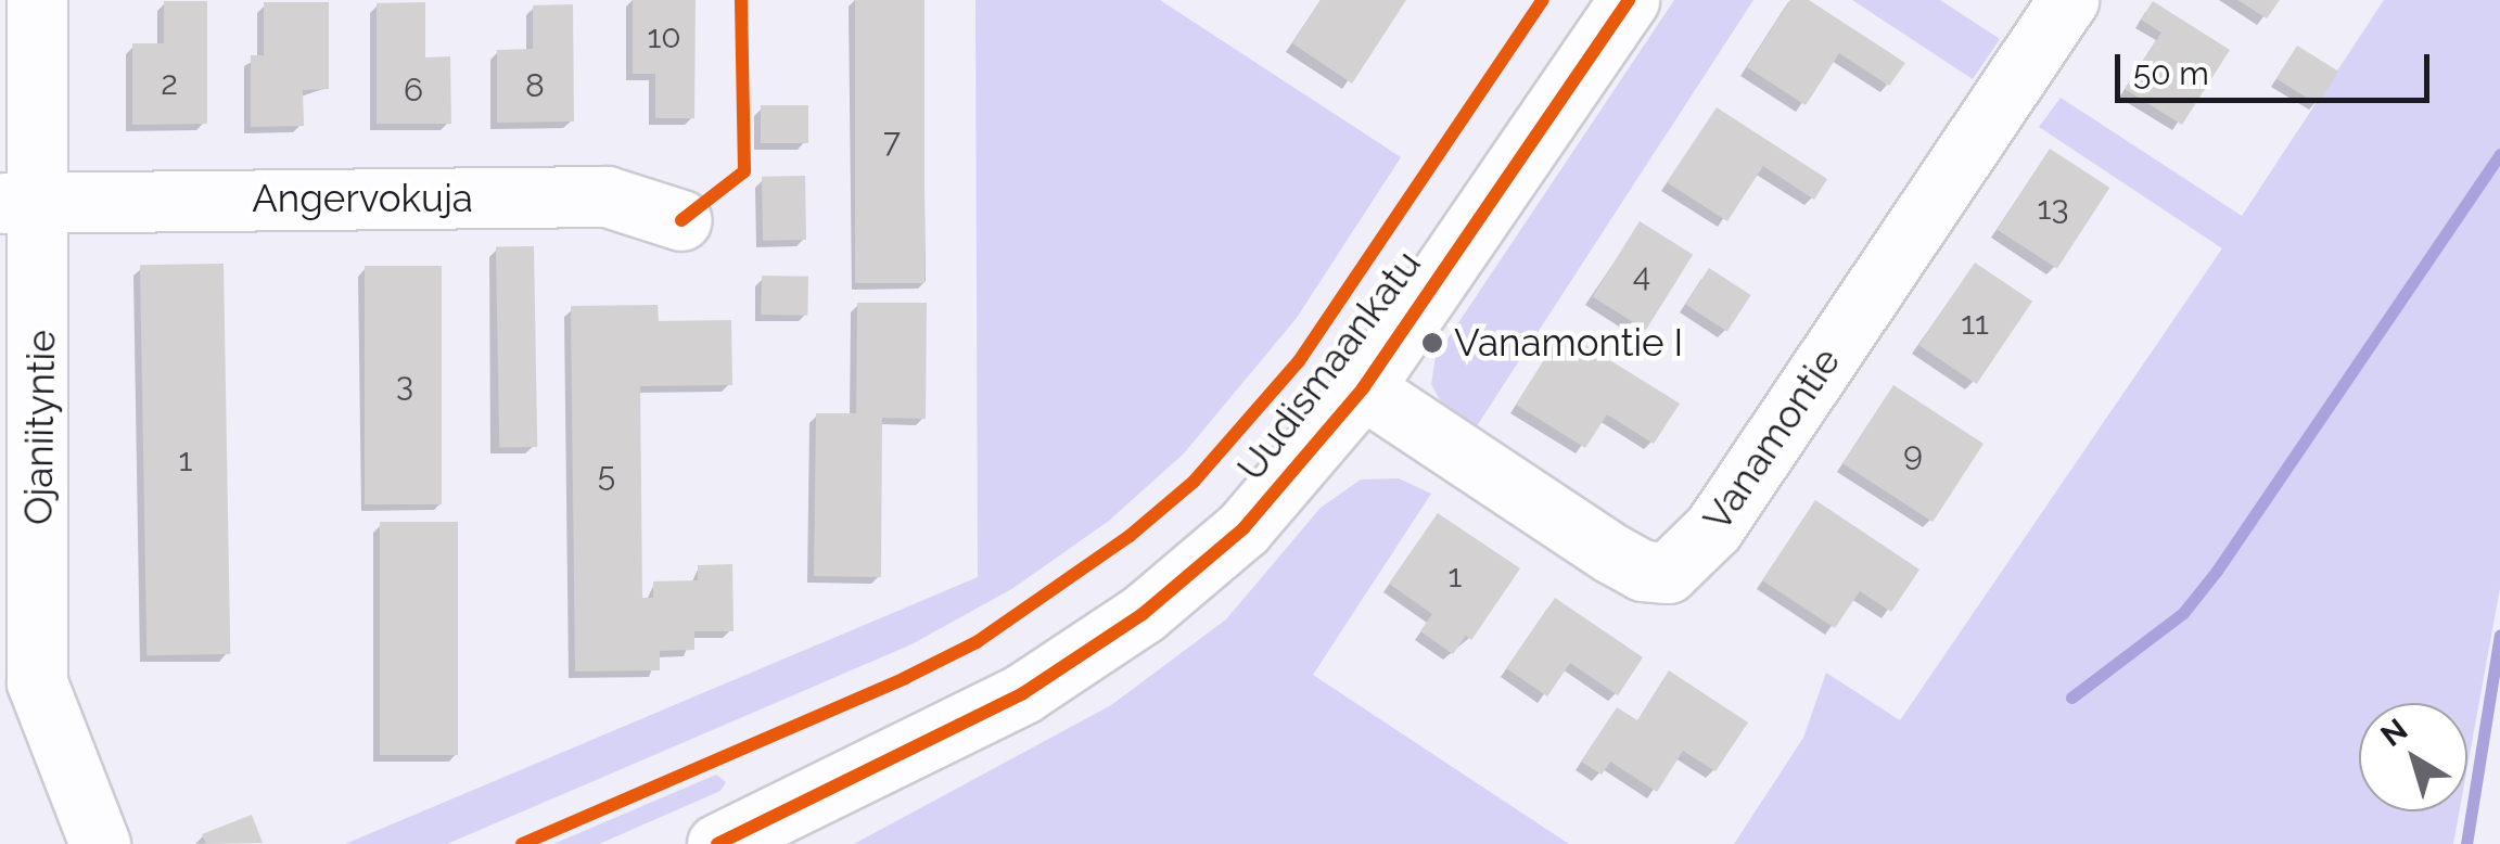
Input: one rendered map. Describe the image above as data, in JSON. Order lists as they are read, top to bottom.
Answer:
{
  "streets": {
    "street": [
      "Angervokuja",
      "Uudismaankatu",
      "Ojaniityntie",
      "Vanamontie"
    ]
  },
  "crossings": [
    ["Angervokuja", "Ojaniityntie"],
    ["Uudismaankatu", "Vanamontie"]
  ],
  "places": ["Vanamontie I"],
  "house_numbers": [
    "10",
    "2",
    "8",
    "6",
    "7",
    "13",
    "4",
    "11",
    "3",
    "9",
    "1",
    "5",
    "1"
  ],
  "scale_bar": "50 m",
  "north": "top left"
}
